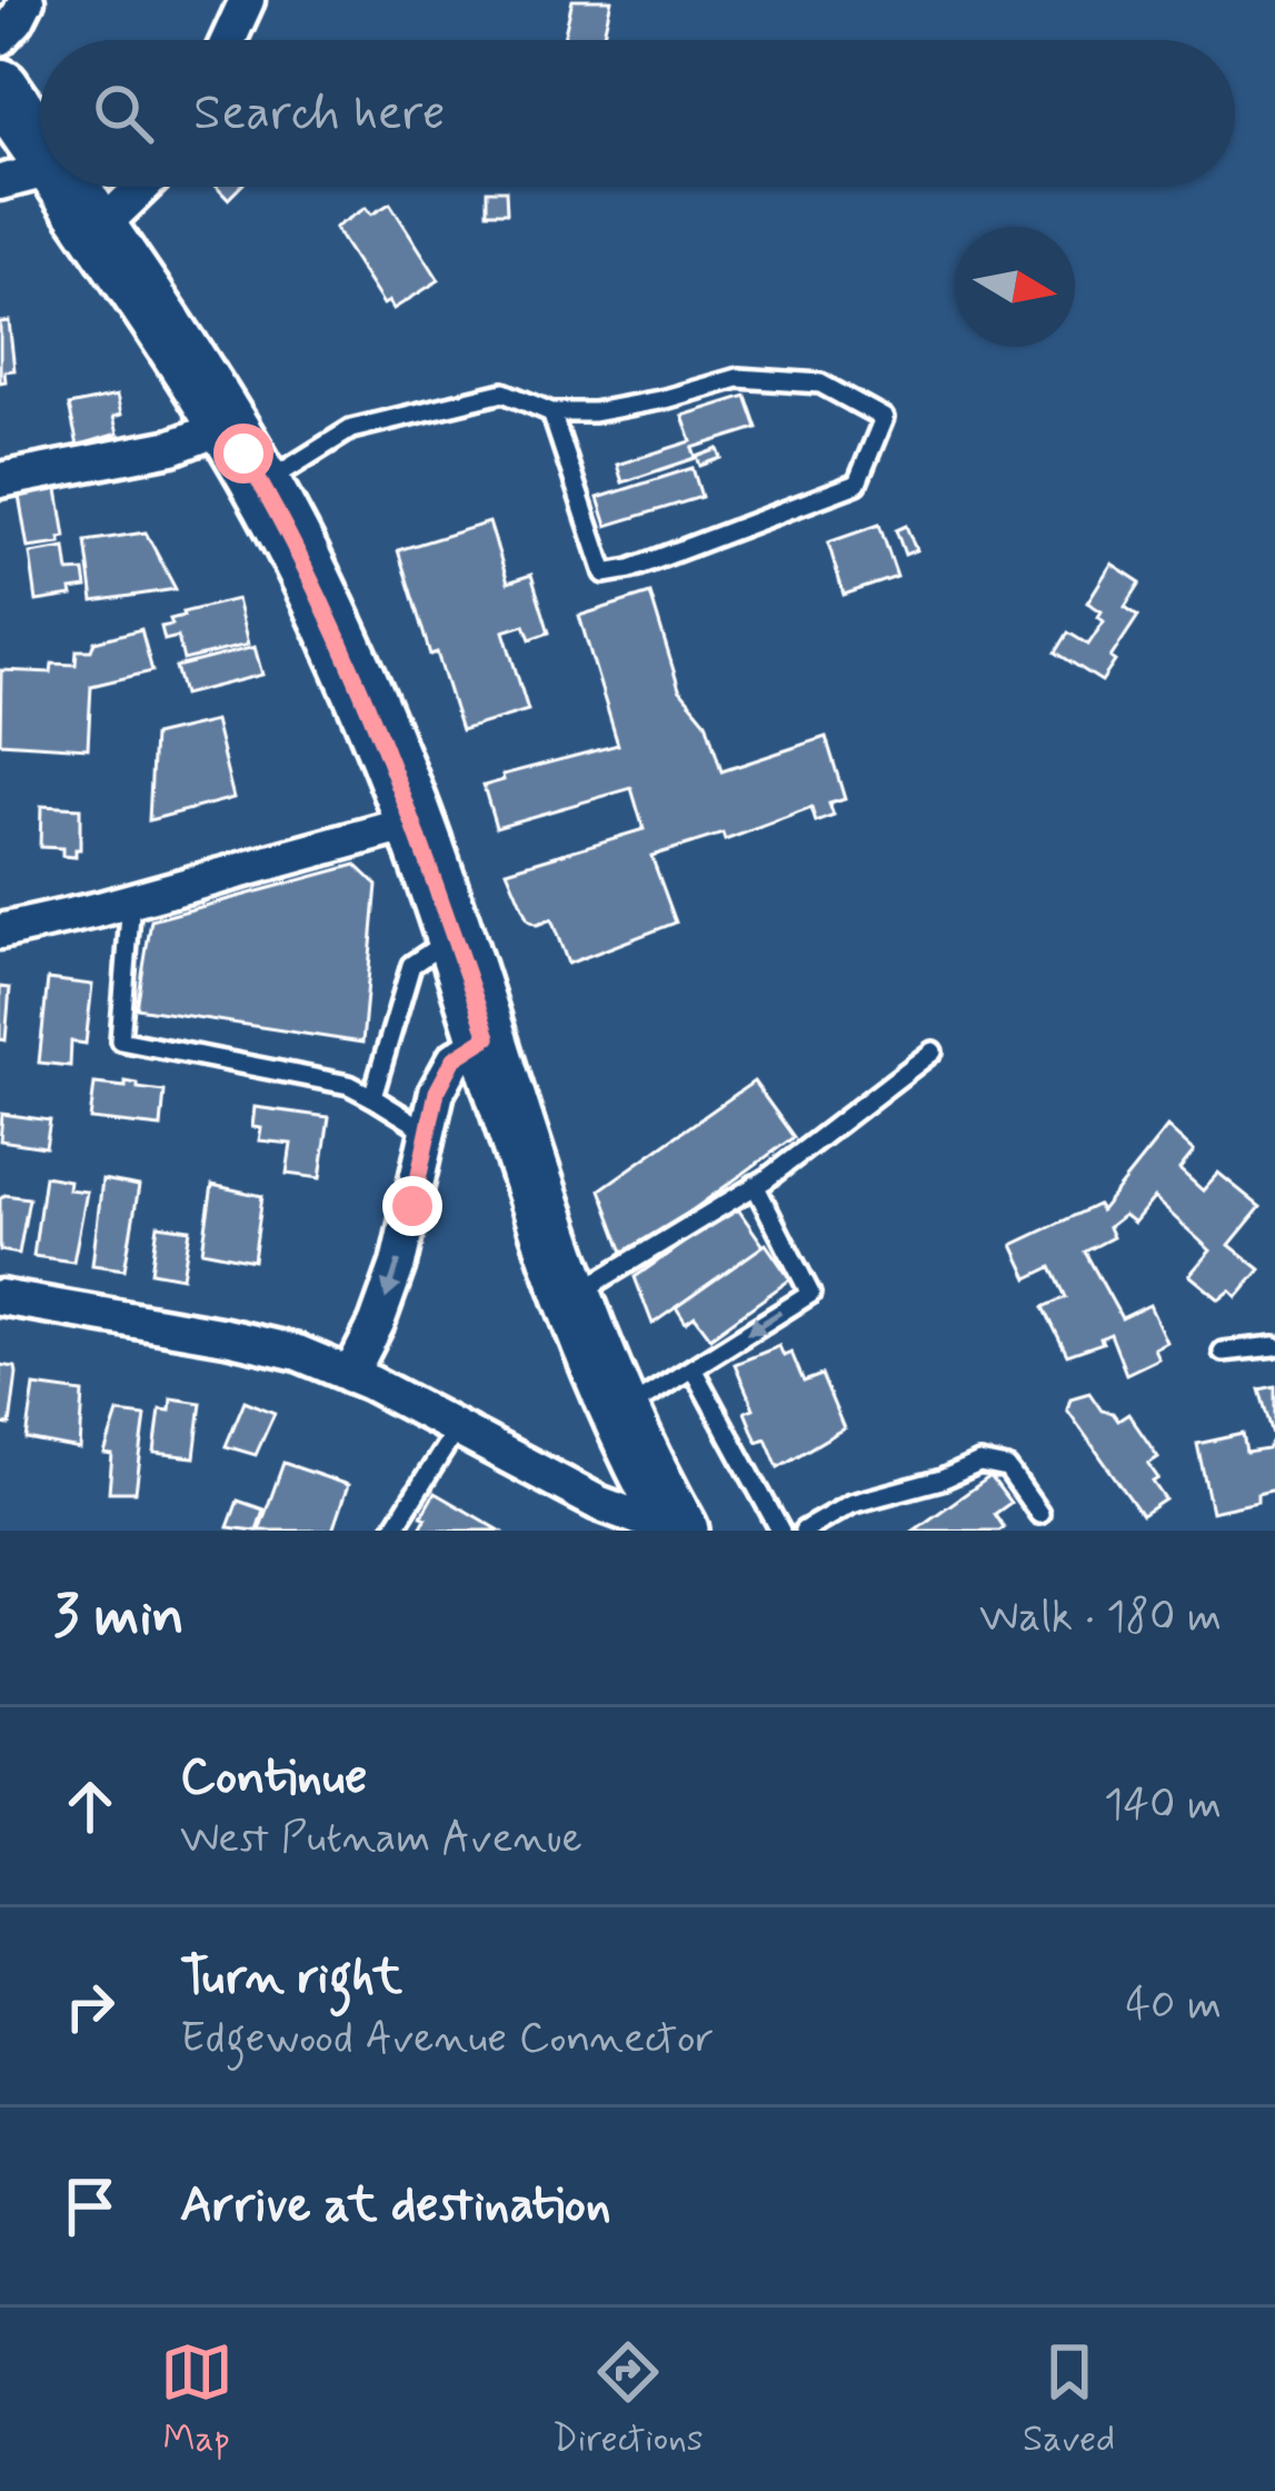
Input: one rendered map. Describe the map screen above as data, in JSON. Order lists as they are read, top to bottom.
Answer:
{
  "north": "right",
  "page": {
    "search": "Search here",
    "heading": ["3 min", "Walk · 180 m"],
    "list": [
      ["Continue", "West Putnam Avenue", "140 m"],
      ["Turn right", "Edgewood Avenue Connector", "40 m"],
      "Arrive at destination"
    ],
    "nav": ["Map", "Directions", "Saved"]
  }
}
